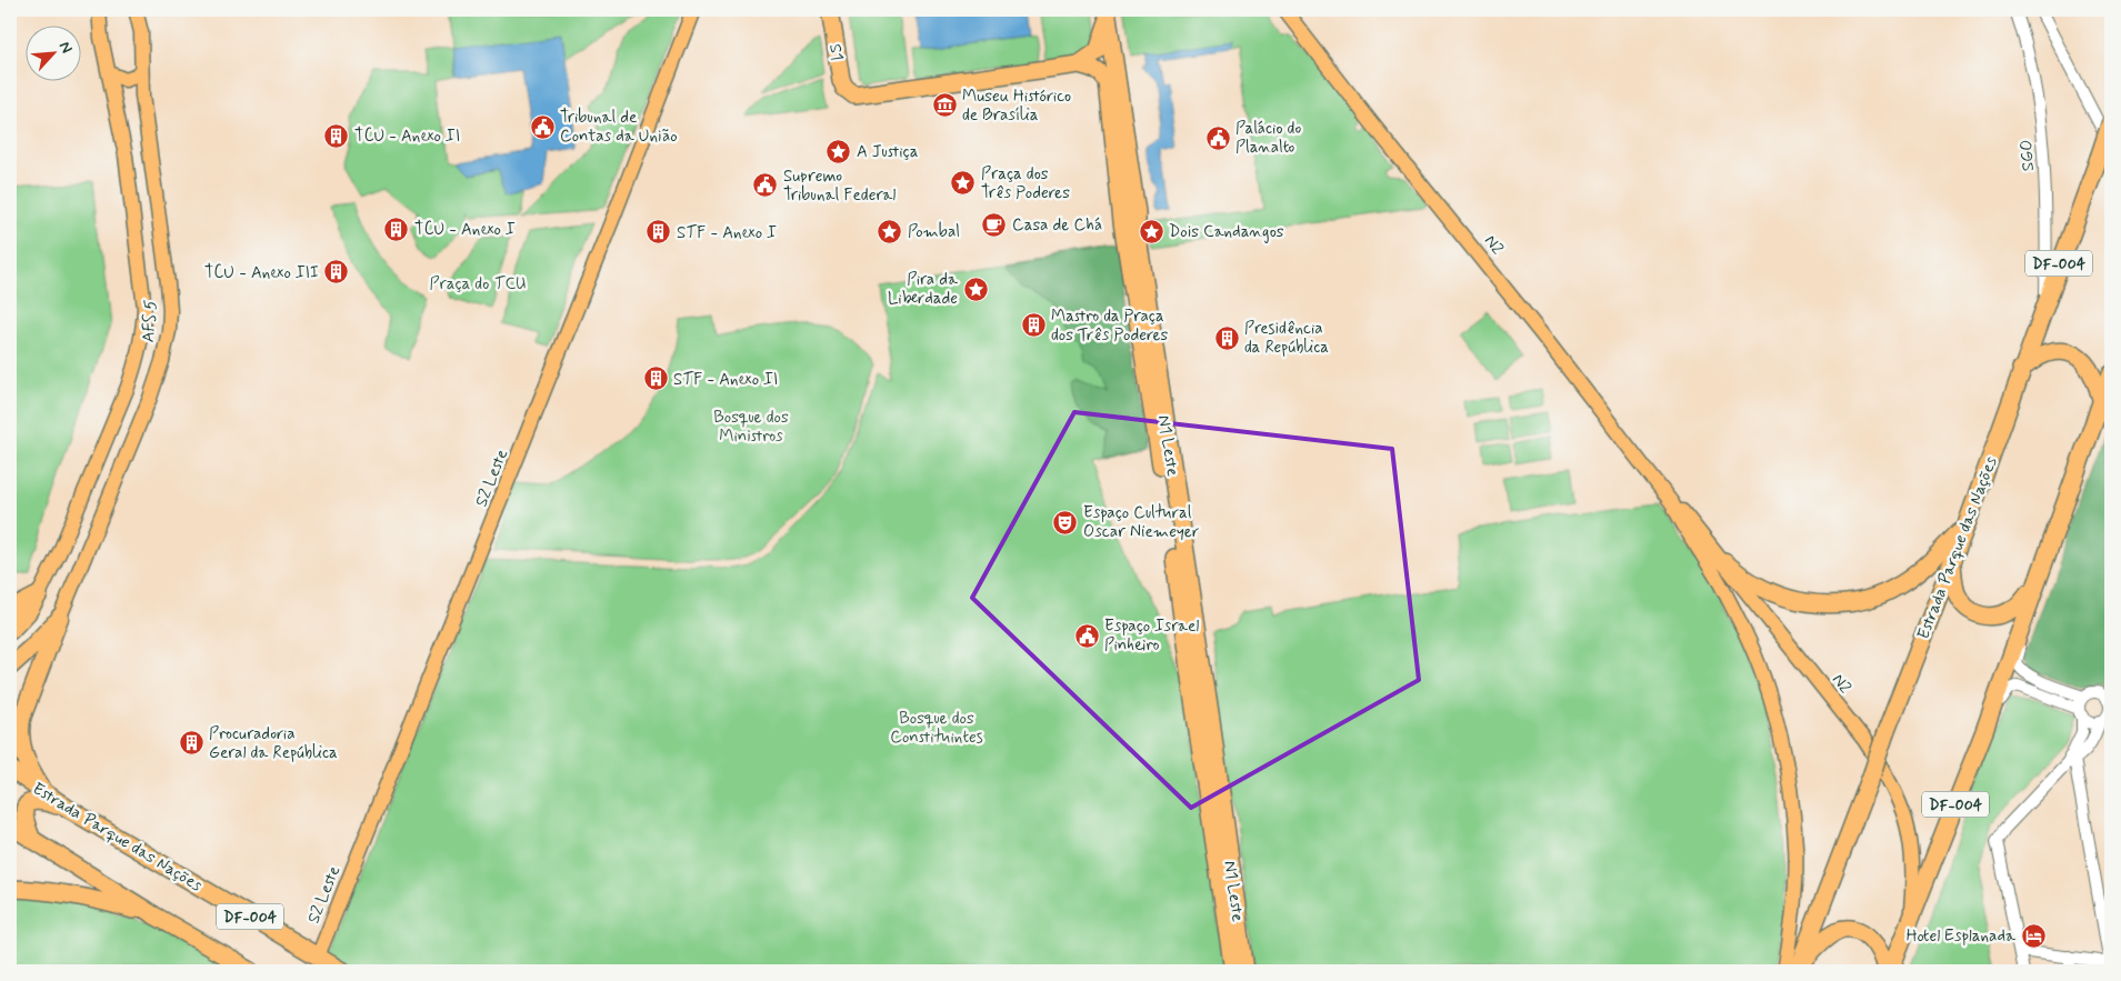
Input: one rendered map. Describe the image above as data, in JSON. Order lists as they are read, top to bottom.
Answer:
{
  "streets": {
    "highway": [
      "S1",
      "DF-004",
      "N1 Leste",
      "Estrada Parque das Nações"
    ],
    "main road": ["N2", "AFS 5", "S2 Leste"],
    "street": ["SGO"]
  },
  "crossings": [
    ["S1", "N1 Leste"],
    ["SGO", "Estrada Parque das Nações"],
    ["N2", "DF-004"],
    ["N2", "Estrada Parque das Nações"],
    ["S2 Leste", "Estrada Parque das Nações"]
  ],
  "parks": ["Praça do TCU", "Bosque dos Ministros", "Bosque dos Constituintes"],
  "places": {
    "museum": ["Museu Histórico de Brasília"],
    "public building": [
      "Tribunal de Contas da União",
      "Palácio do Planalto",
      "Supremo Tribunal Federal",
      "Espaço Israel Pinheiro"
    ],
    "building": [
      "TCU - Anexo II",
      "TCU - Anexo I",
      "STF - Anexo I",
      "TCU - Anexo III",
      "Mastro da Praça dos Três Poderes",
      "Presidência da República",
      "STF - Anexo II",
      "Procuradoria Geral da República"
    ],
    "place": [
      "A Justiça",
      "Praça dos Três Poderes",
      "Pombal",
      "Dois Candangos",
      "Pira da Liberdade"
    ],
    "cafe": ["Casa de Chá"],
    "theatre": ["Espaço Cultural Oscar Niemeyer"],
    "hotel": ["Hotel Esplanada"]
  },
  "north": "top right"
}
